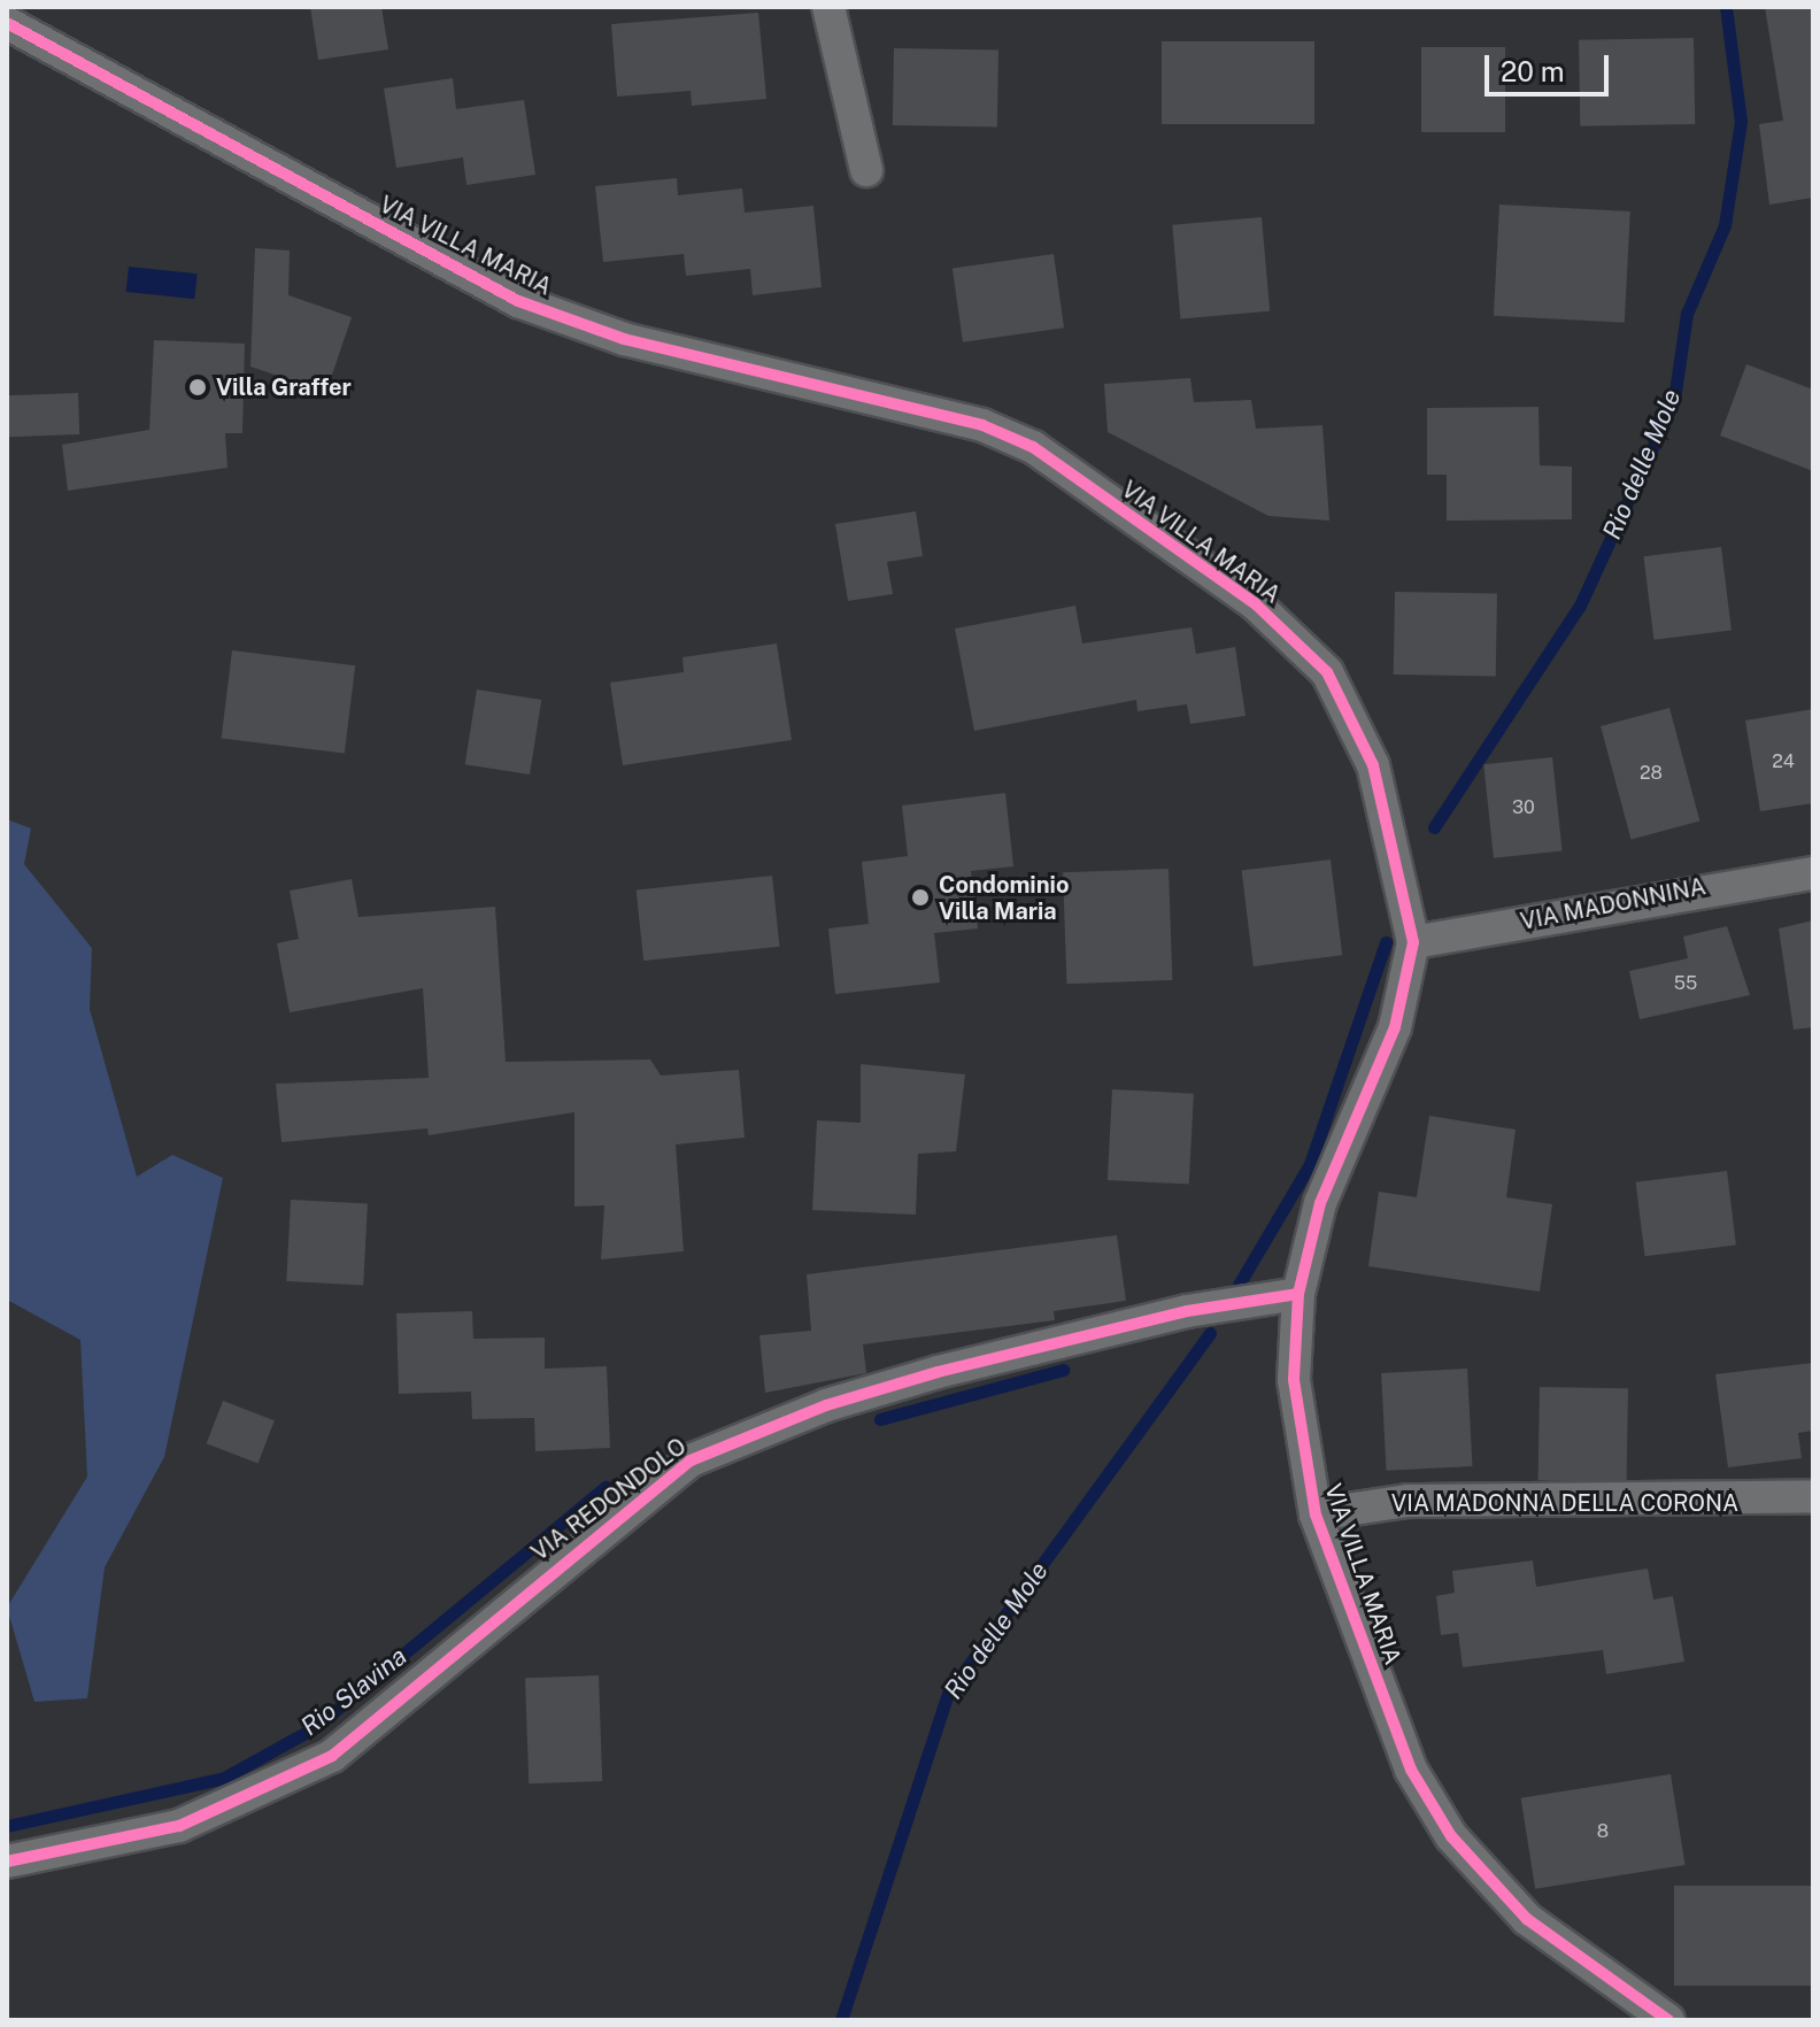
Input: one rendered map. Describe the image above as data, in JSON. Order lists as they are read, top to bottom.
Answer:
{
  "streets": {
    "street": [
      "VIA VILLA MARIA",
      "VIA MADONNINA",
      "VIA REDONDOLO",
      "VIA MADONNA DELLA CORONA"
    ]
  },
  "crossings": [
    ["VIA VILLA MARIA", "VIA MADONNINA"],
    ["VIA VILLA MARIA", "VIA REDONDOLO"],
    ["VIA VILLA MARIA", "VIA MADONNA DELLA CORONA"]
  ],
  "water": ["Rio delle Mole", "Rio Slavina"],
  "places": ["Villa Graffer", "Condominio Villa Maria"],
  "house_numbers": [
    "24",
    "28",
    "30",
    "55",
    "8"
  ],
  "scale_bar": "20 m"
}
